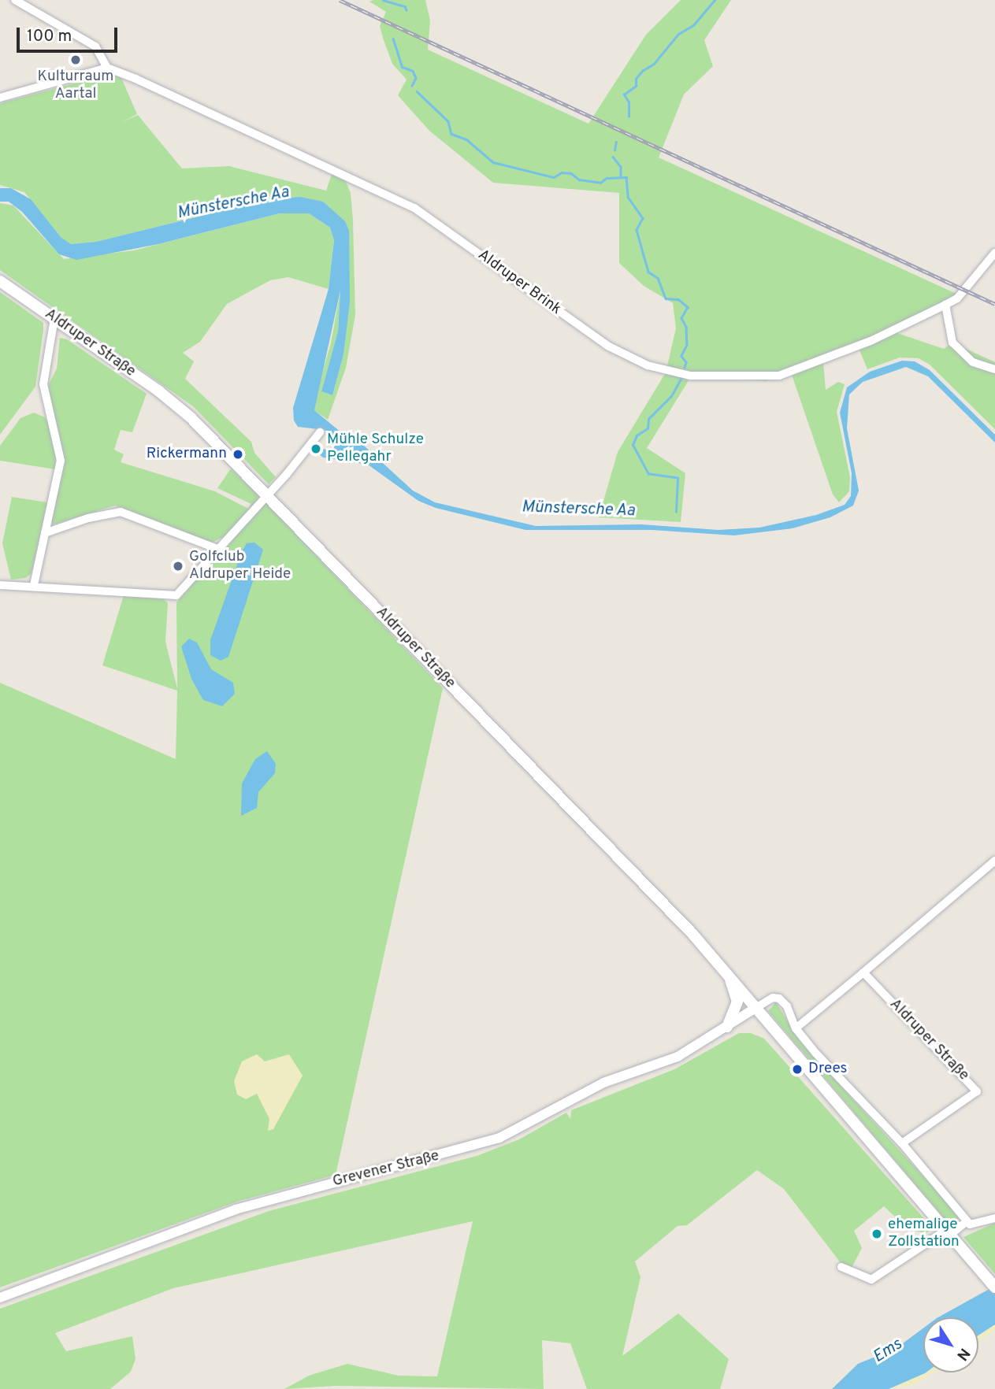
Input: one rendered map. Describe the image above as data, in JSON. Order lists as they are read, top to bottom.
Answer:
{
  "streets": {
    "main road": ["Aldruper Straße"],
    "street": ["Aldruper Brink", "Grevener Straße"]
  },
  "crossings": [
    ["Aldruper Straße", "Grevener Straße"]
  ],
  "water": ["Münstersche Aa", "Ems"],
  "places": [
    "Kulturraum Aartal",
    "Mühle Schulze Pellegahr",
    "Rickermann",
    "Golfclub Aldruper Heide",
    "Drees",
    "ehemalige Zollstation"
  ],
  "scale_bar": "100 m",
  "north": "bottom right"
}
